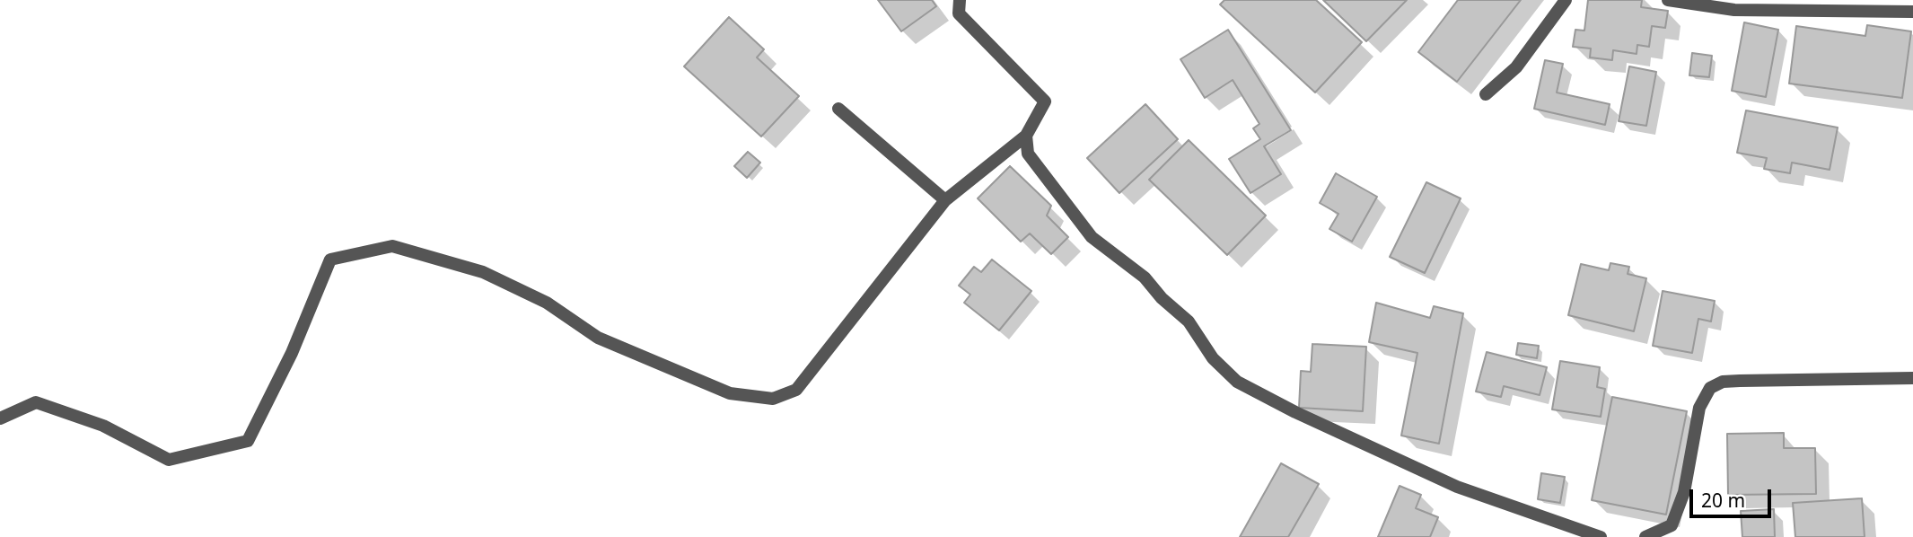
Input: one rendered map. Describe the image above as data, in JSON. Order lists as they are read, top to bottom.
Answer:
{
  "scale_bar": "20 m"
}
